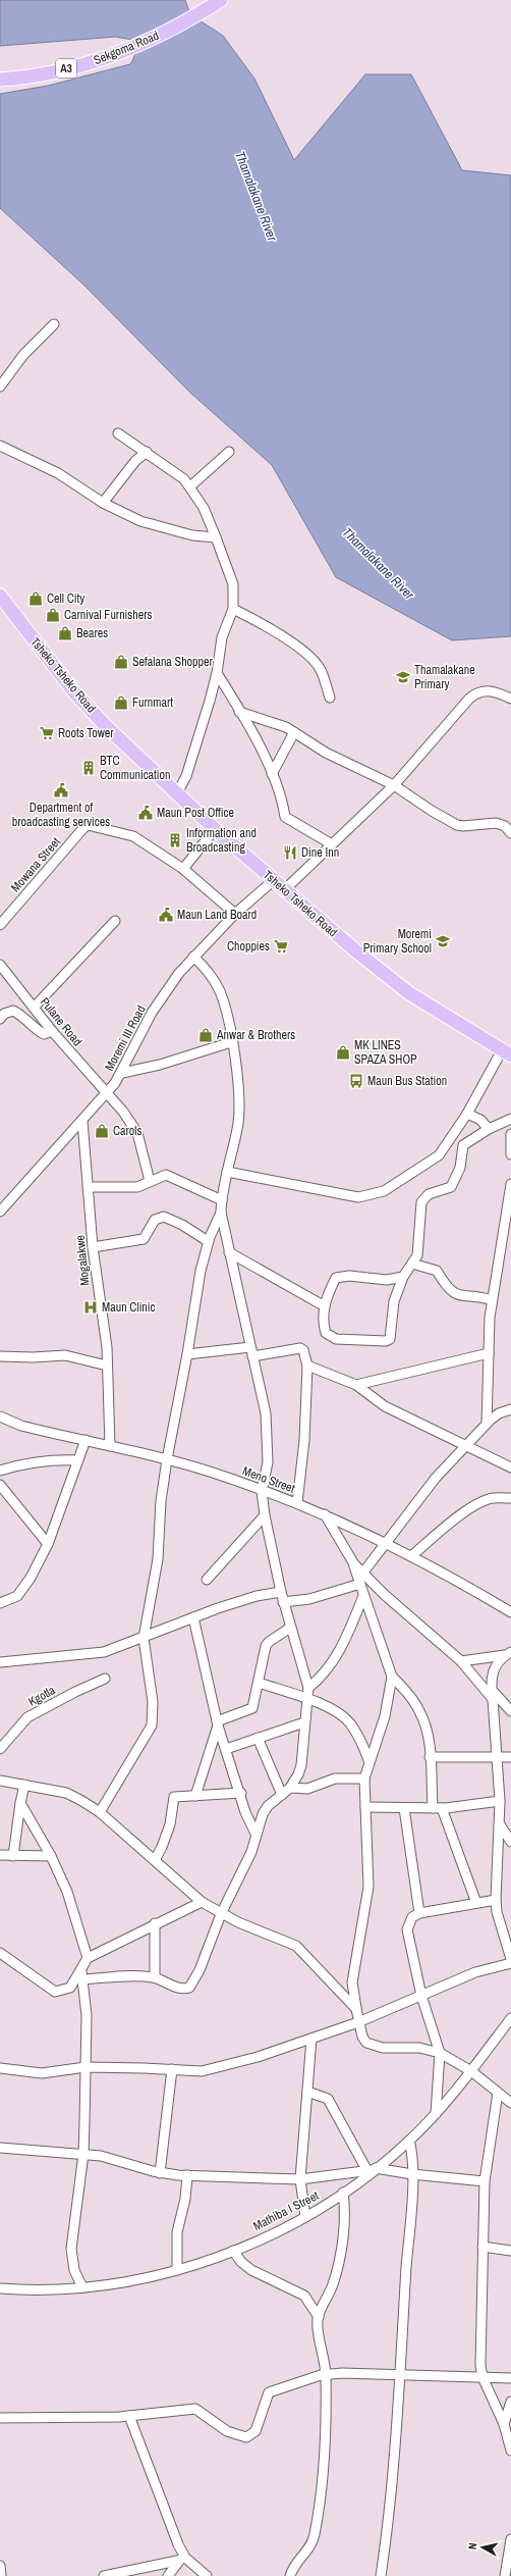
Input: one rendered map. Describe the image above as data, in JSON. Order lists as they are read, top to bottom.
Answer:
{
  "streets": {
    "highway": ["Sekgoma Road", "A3", "Tsheko Tsheko Road"],
    "street": [
      "Mowana Street",
      "Pulane Road",
      "Moremi III Road",
      "Mogalakwe",
      "Meno Street",
      "Kgotla",
      "Mathiba I Street"
    ]
  },
  "crossings": [
    ["Tsheko Tsheko Road", "Moremi III Road"],
    ["Mowana Street", "Moremi III Road"],
    ["Pulane Road", "Moremi III Road"],
    ["Moremi III Road", "Mogalakwe"],
    ["Mogalakwe", "Meno Street"]
  ],
  "water": ["Thamalakane River"],
  "places": {
    "shop": [
      "Cell City",
      "Carnival Furnishers",
      "Beares",
      "Sefalana Shopper",
      "Furnmart",
      "Anwar & Brothers",
      "MK LINES SPAZA SHOP",
      "Carols"
    ],
    "school or university": ["Thamalakane Primary", "Moremi Primary School"],
    "supermarket": ["Roots Tower", "Choppies"],
    "building": ["BTC Communication", "Information and Broadcasting"],
    "public building": ["Department of broadcasting services", "Maun Post Office", "Maun Land Board"],
    "restaurant": ["Dine Inn"],
    "bus stop": ["Maun Bus Station"],
    "hospital": ["Maun Clinic"]
  },
  "north": "left"
}
